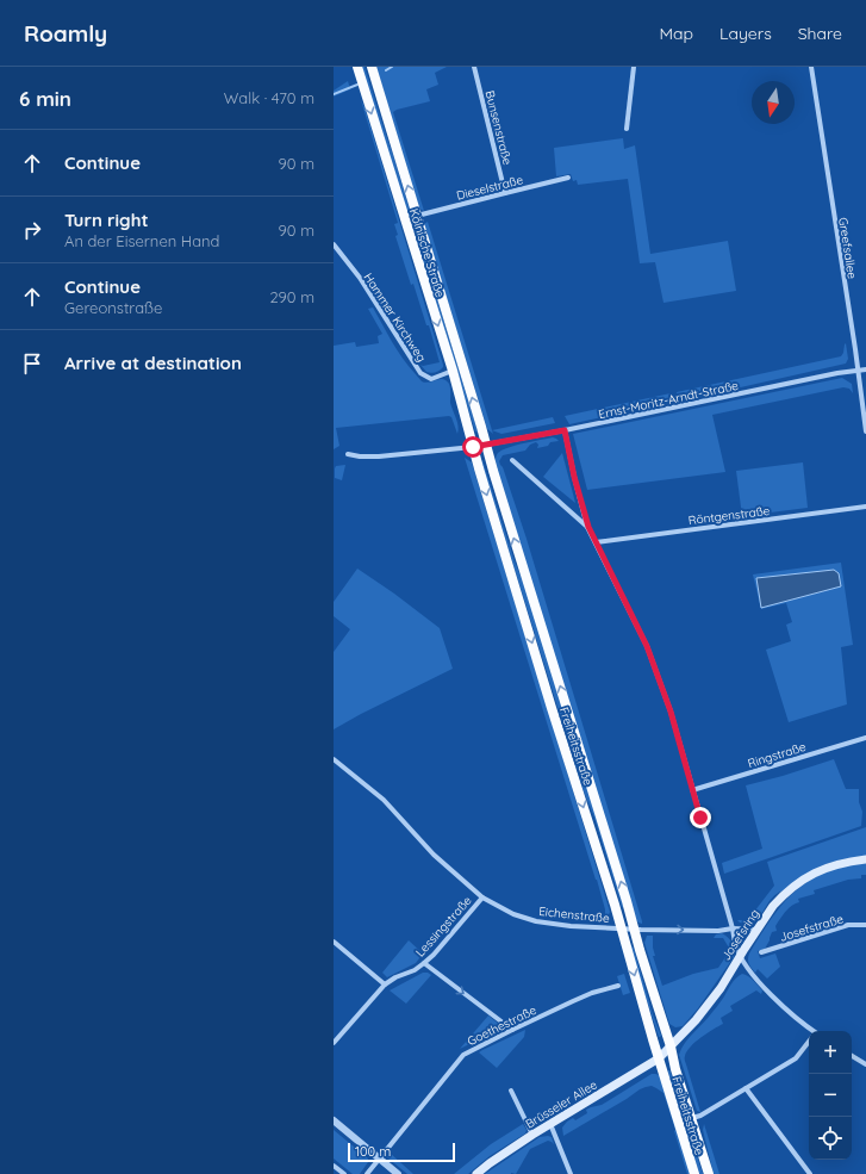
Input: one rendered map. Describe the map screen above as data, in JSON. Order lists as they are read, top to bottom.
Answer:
{
  "streets": {
    "main road": [
      "Kölnische Straße",
      "Freiheitsstraße",
      "Josefsring",
      "Brüsseler Allee"
    ],
    "street": [
      "Bunsenstraße",
      "Dieselstraße",
      "Greefsallee",
      "Hammer Kirchweg",
      "Ernst-Moritz-Arndt-Straße",
      "Röntgenstraße",
      "Ringstraße",
      "Eichenstraße",
      "Lessingstraße",
      "Josefstraße",
      "Goethestraße"
    ]
  },
  "crossings": [
    ["Bunsenstraße", "Dieselstraße"],
    ["Dieselstraße", "Kölnische Straße"],
    ["Greefsallee", "Ernst-Moritz-Arndt-Straße"],
    ["Kölnische Straße", "Hammer Kirchweg"],
    ["Kölnische Straße", "Ernst-Moritz-Arndt-Straße"],
    ["Kölnische Straße", "Freiheitsstraße"],
    ["Ernst-Moritz-Arndt-Straße", "Freiheitsstraße"],
    ["Freiheitsstraße", "Eichenstraße"],
    ["Freiheitsstraße", "Josefsring"],
    ["Freiheitsstraße", "Brüsseler Allee"],
    ["Eichenstraße", "Lessingstraße"],
    ["Eichenstraße", "Josefsring"],
    ["Josefsring", "Brüsseler Allee"]
  ],
  "scale_bar": "100 m",
  "north": "bottom",
  "page": {
    "header": "Roamly",
    "nav": ["Map", "Layers", "Share"],
    "heading": ["6 min", "Walk · 470 m"],
    "list": [
      ["Continue", "90 m"],
      ["Turn right", "An der Eisernen Hand", "90 m"],
      ["Continue", "Gereonstraße", "290 m"],
      "Arrive at destination"
    ],
    "map_buttons": ["+", "−"],
    "scale": "100 m"
  }
}
